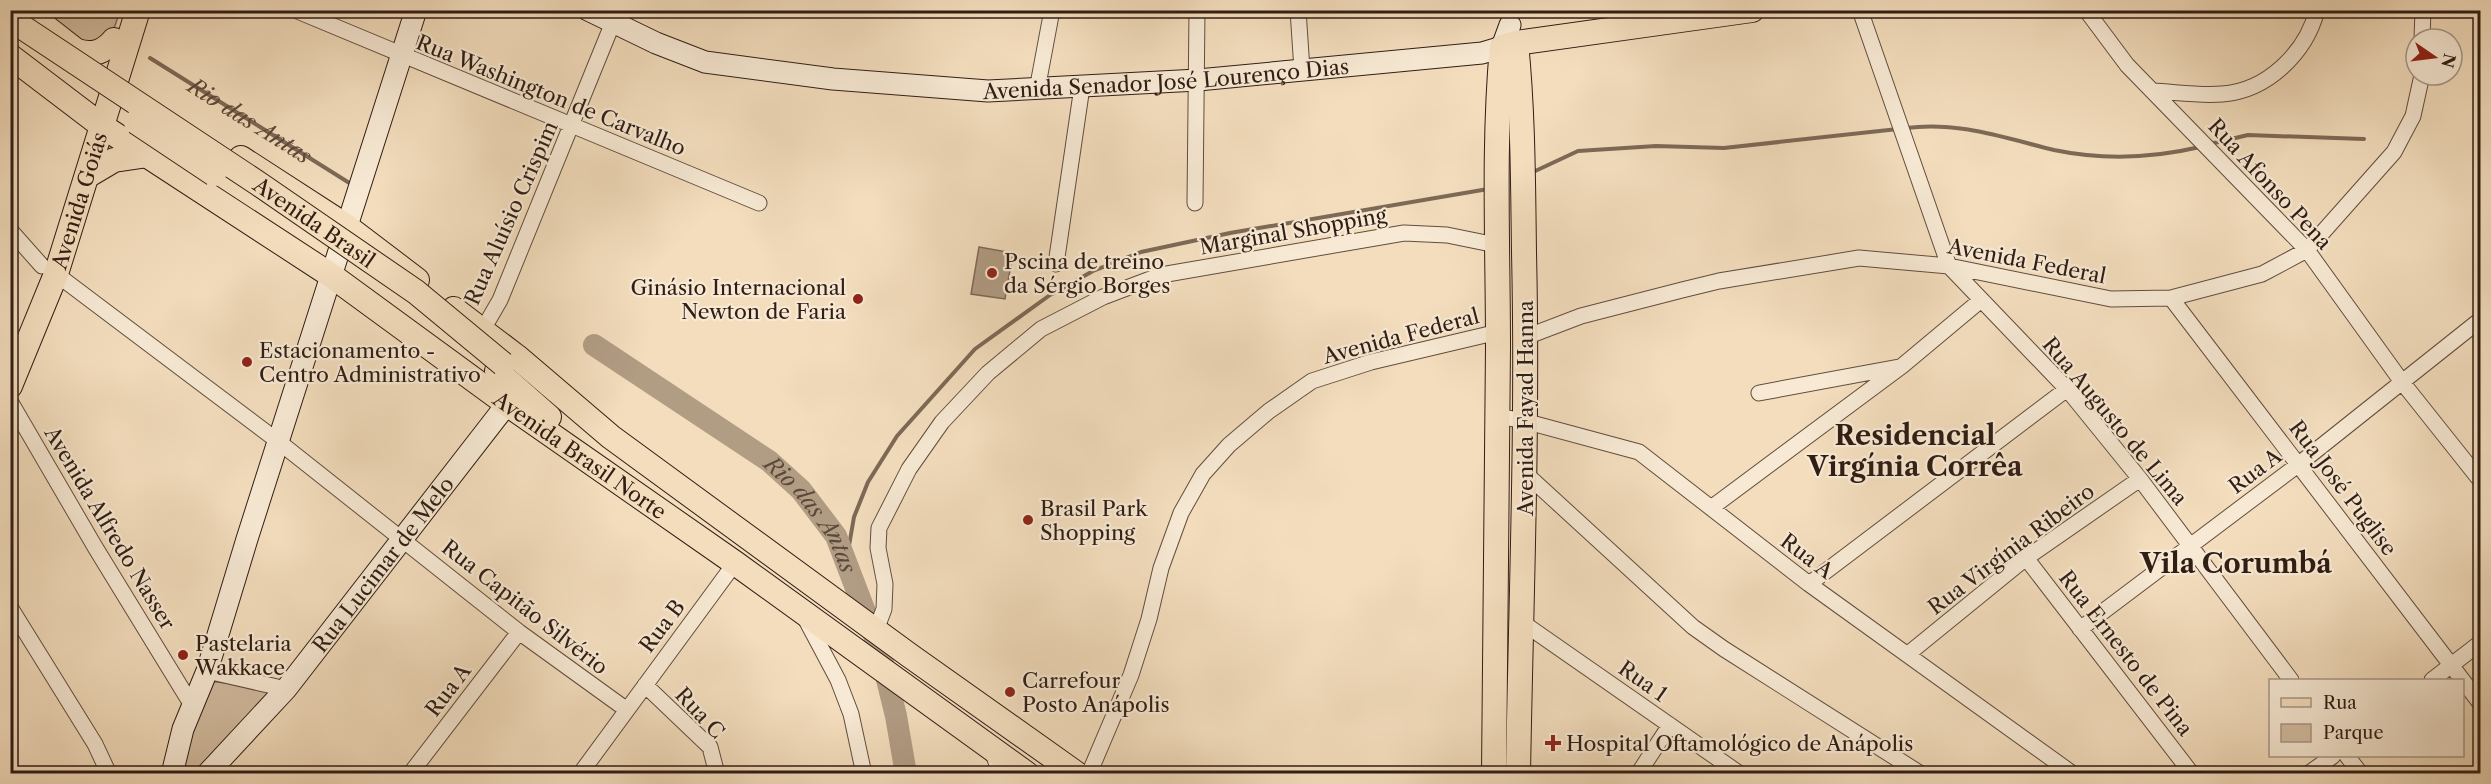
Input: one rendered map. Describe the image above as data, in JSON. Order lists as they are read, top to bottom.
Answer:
{
  "streets": {
    "main road": [
      "Avenida Senador José Lourenço Dias",
      "Avenida Goiás",
      "Avenida Brasil",
      "Avenida Fayad Hanna",
      "Avenida Brasil Norte",
      "Rua Lucimar de Melo"
    ],
    "street": [
      "Rua Washington de Carvalho",
      "Rua Afonso Pena",
      "Rua Aluísio Crispim",
      "Marginal Shopping",
      "Avenida Federal",
      "Rua Augusto de Lima",
      "Rua A",
      "Rua José Puglise",
      "Avenida Alfredo Nasser",
      "Rua Virgínia Ribeiro",
      "Rua Capitão Silvério",
      "Rua B",
      "Rua Ernesto de Pina",
      "Rua 1",
      "Rua C"
    ]
  },
  "crossings": [
    ["Avenida Senador José Lourenço Dias", "Rua Aluísio Crispim"],
    ["Avenida Senador José Lourenço Dias", "Avenida Fayad Hanna"],
    ["Rua Washington de Carvalho", "Rua Aluísio Crispim"],
    ["Rua Afonso Pena", "Avenida Federal"],
    ["Rua Afonso Pena", "Rua A"],
    ["Avenida Goiás", "Avenida Brasil Norte"],
    ["Avenida Goiás", "Rua Capitão Silvério"],
    ["Rua Aluísio Crispim", "Avenida Brasil Norte"],
    ["Avenida Brasil", "Avenida Brasil Norte"],
    ["Marginal Shopping", "Avenida Fayad Hanna"],
    ["Marginal Shopping", "Avenida Brasil Norte"],
    ["Avenida Federal", "Avenida Fayad Hanna"],
    ["Avenida Federal", "Rua Augusto de Lima"],
    ["Avenida Federal", "Rua José Puglise"],
    ["Avenida Fayad Hanna", "Rua A"],
    ["Avenida Fayad Hanna", "Rua 1"],
    ["Rua Augusto de Lima", "Rua A"],
    ["Rua Augusto de Lima", "Rua Virgínia Ribeiro"],
    ["Avenida Brasil Norte", "Rua Lucimar de Melo"],
    ["Avenida Brasil Norte", "Rua B"],
    ["Rua A", "Rua José Puglise"],
    ["Rua A", "Rua Virgínia Ribeiro"],
    ["Rua A", "Rua Capitão Silvério"],
    ["Rua A", "Rua Ernesto de Pina"],
    ["Rua Virgínia Ribeiro", "Rua Ernesto de Pina"],
    ["Rua Lucimar de Melo", "Rua Capitão Silvério"],
    ["Rua Capitão Silvério", "Rua B"],
    ["Rua B", "Rua C"]
  ],
  "districts": ["Residencial Virgínia Corrêa", "Vila Corumbá"],
  "water": ["Rio das Antas"],
  "places": {
    "other": [
      "Pscina de treino da Sérgio Borges",
      "Ginásio Internacional Newton de Faria",
      "Estacionamento - Centro Administrativo",
      "Brasil Park Shopping",
      "Pastelaria Wakkace",
      "Carrefour Posto Anápolis"
    ],
    "health": ["Hospital Oftamológico de Anápolis"]
  },
  "legend": ["Rua", "Parque"],
  "north": "right"
}
